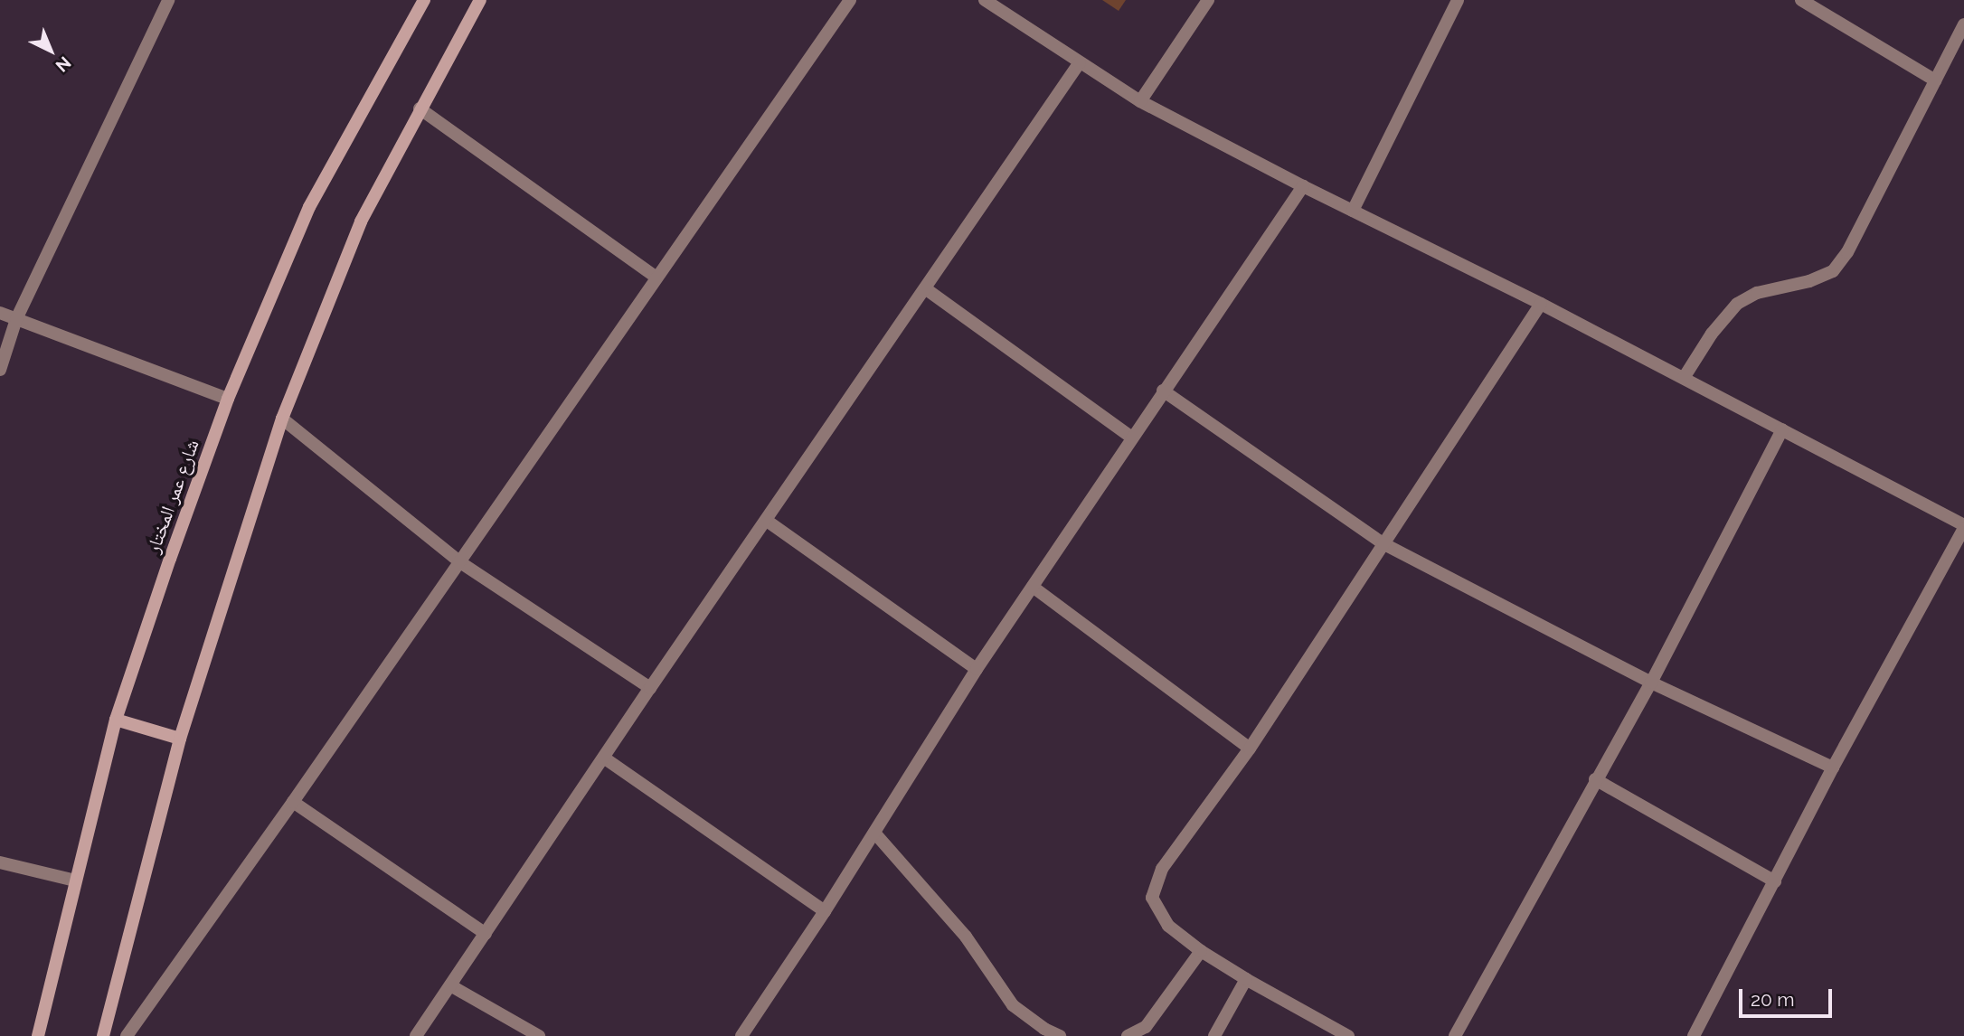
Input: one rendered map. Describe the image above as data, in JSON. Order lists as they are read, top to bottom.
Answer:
{
  "streets": {
    "street": ["شارع عمر المختار"]
  },
  "scale_bar": "20 m",
  "north": "bottom right"
}
